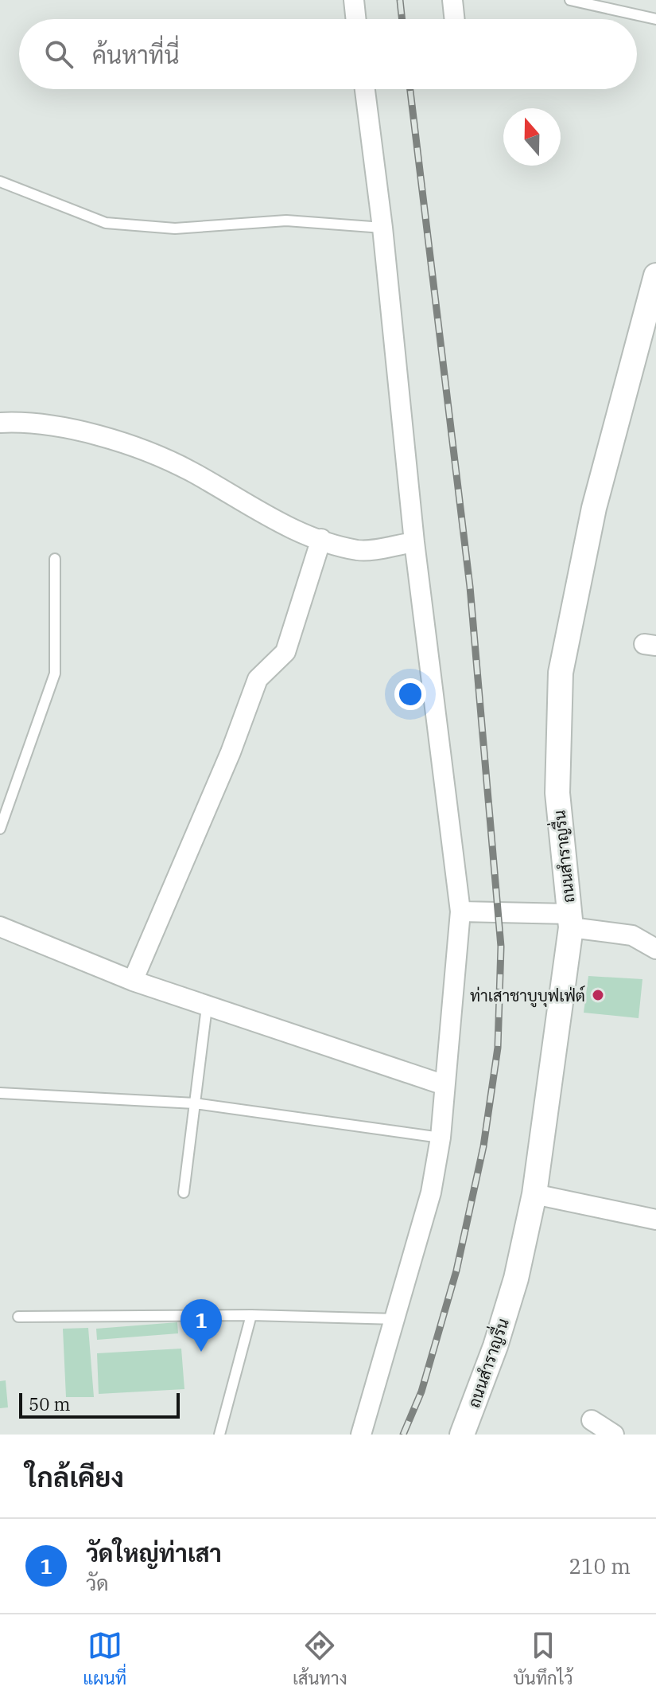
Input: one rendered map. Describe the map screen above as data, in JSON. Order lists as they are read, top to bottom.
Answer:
{
  "streets": {
    "street": ["ถนนสำราญรื่น"]
  },
  "places": ["ท่าเสาชาบูบุฟเฟ่ต์"],
  "scale_bar": "50 m",
  "north": "top",
  "page": {
    "search": "ค้นหาที่นี่",
    "pins": "1",
    "scale": "50 m",
    "heading": "ใกล้เคียง",
    "list": [
      {
        "mark": "1",
        "name": "วัดใหญ่ท่าเสา",
        "note": "วัด",
        "value": "210 m"
      }
    ],
    "nav": ["แผนที่", "เส้นทาง", "บันทึกไว้"]
  }
}
